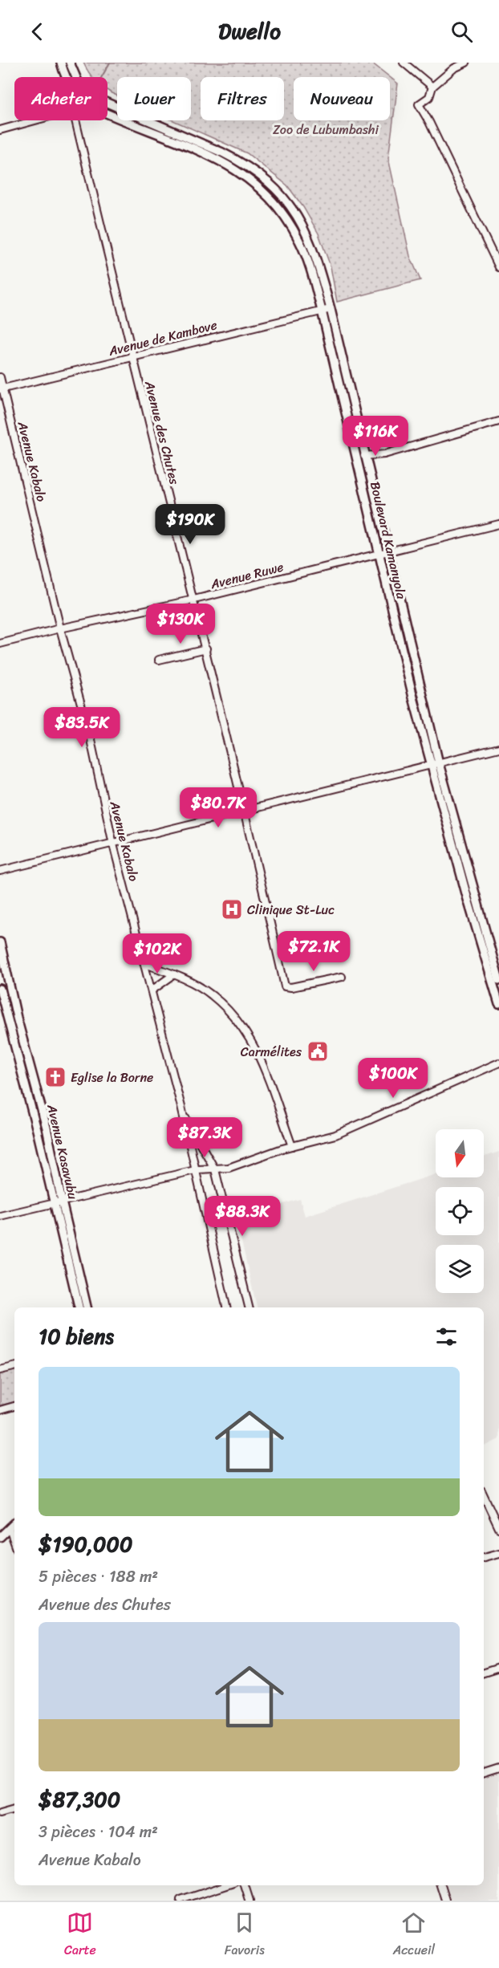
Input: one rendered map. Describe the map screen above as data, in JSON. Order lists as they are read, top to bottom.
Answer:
{
  "streets": {
    "main road": ["Boulevard Kamanyola", "Avenue Kasavubu"],
    "street": [
      "Avenue de Kambove",
      "Avenue des Chutes",
      "Avenue Kabalo",
      "Avenue Ruwe"
    ]
  },
  "crossings": [
    ["Avenue de Kambove", "Avenue des Chutes"],
    ["Avenue de Kambove", "Avenue Kabalo"],
    ["Avenue de Kambove", "Boulevard Kamanyola"],
    ["Avenue des Chutes", "Avenue Ruwe"],
    ["Avenue Kabalo", "Avenue Ruwe"],
    ["Boulevard Kamanyola", "Avenue Ruwe"]
  ],
  "parks": ["Zoo de Lubumbashi"],
  "places": {
    "hospital": ["Clinique St-Luc"],
    "public building": ["Carmélites"],
    "church": ["Eglise la Borne"]
  },
  "north": "bottom",
  "page": {
    "header": "Dwello",
    "chip": [
      "Acheter",
      "Louer",
      "Filtres",
      "Nouveau"
    ],
    "price": [
      "$116K",
      "$190K",
      "$130K",
      "$83.5K",
      "$80.7K",
      "$72.1K",
      "$102K",
      "$100K",
      "$87.3K",
      "$88.3K"
    ],
    "heading": "10 biens",
    "list": [
      {
        "name": "$190,000",
        "note": "5 pièces · 188 m² · Avenue des Chutes"
      },
      {
        "name": "$87,300",
        "note": "3 pièces · 104 m² · Avenue Kabalo"
      }
    ],
    "tabs": ["Carte", "Favoris", "Accueil"]
  }
}
